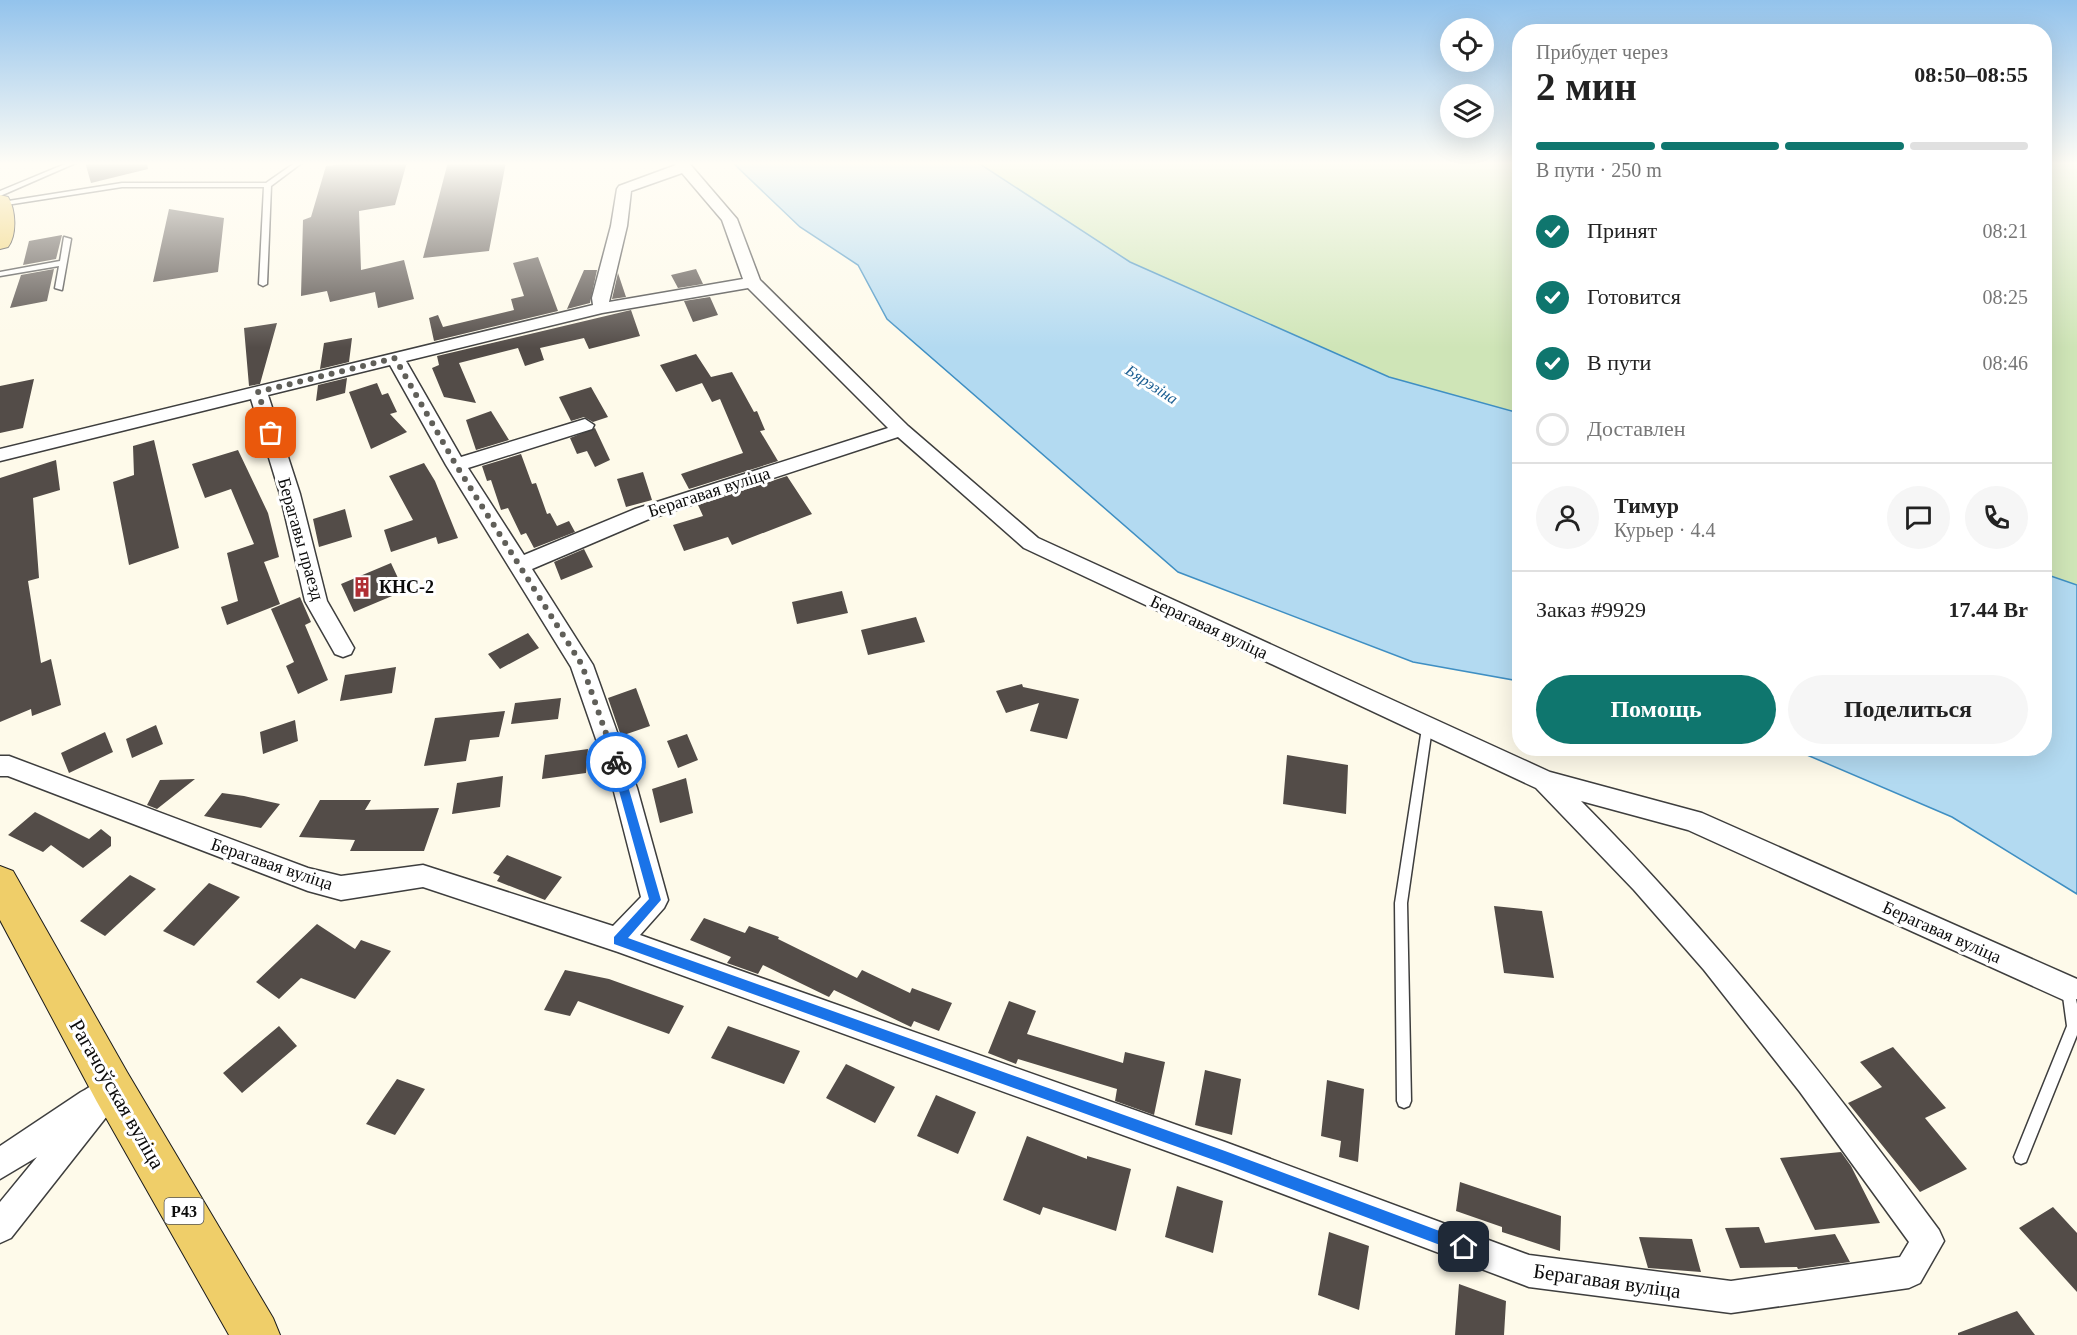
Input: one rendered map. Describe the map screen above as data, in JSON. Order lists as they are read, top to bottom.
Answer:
{
  "streets": {
    "main road": ["Рагачоўская вуліца", "Р43"],
    "street": ["Берагавая вуліца", "Берагавы праезд"]
  },
  "water": ["Бярэзіна"],
  "places": {
    "building": ["КНС-2"]
  },
  "page": {
    "heading": ["2 мин", "Прибудет через", "08:50–08:55"],
    "panel": [
      "Тимур",
      "Курьер · 4.4",
      "Заказ #9929",
      "17.44 Br"
    ],
    "bar": "В пути · 250 m",
    "list": [
      ["Принят", "08:21"],
      ["Готовится", "08:25"],
      ["В пути", "08:46"],
      "Доставлен"
    ],
    "buttons": ["Помощь", "Поделиться"]
  }
}
